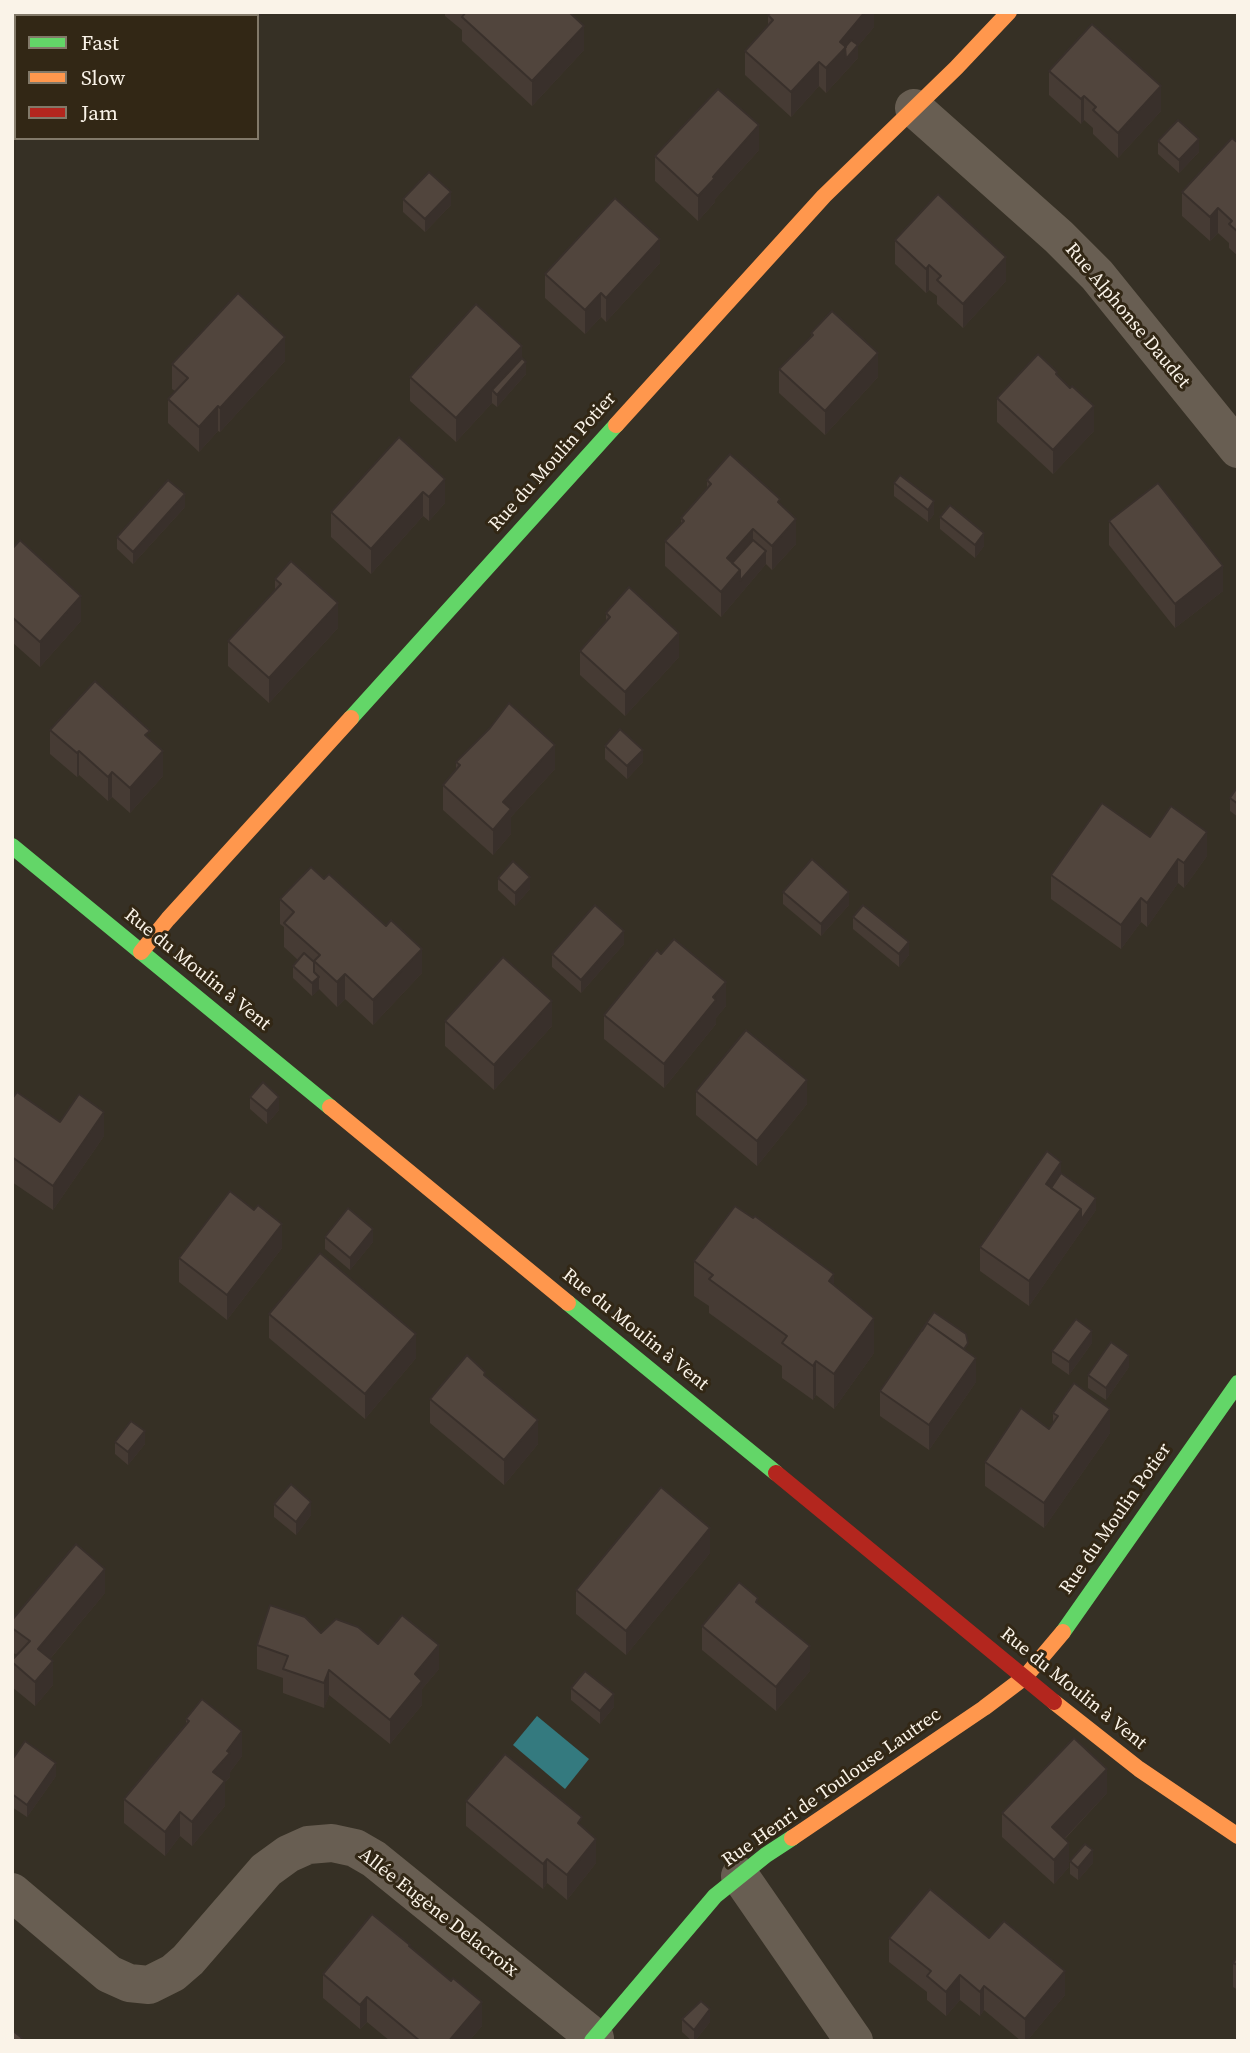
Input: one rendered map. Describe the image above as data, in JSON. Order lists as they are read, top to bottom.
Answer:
{
  "streets": {
    "street": [
      "Rue Alphonse Daudet",
      "Rue du Moulin Potier",
      "Rue du Moulin à Vent",
      "Rue Henri de Toulouse Lautrec",
      "Allée Eugène Delacroix"
    ]
  },
  "crossings": [
    ["Rue Alphonse Daudet", "Rue du Moulin Potier"],
    ["Rue du Moulin Potier", "Rue du Moulin à Vent"],
    ["Rue du Moulin Potier", "Rue Henri de Toulouse Lautrec"],
    ["Rue du Moulin à Vent", "Rue Henri de Toulouse Lautrec"],
    ["Rue Henri de Toulouse Lautrec", "Allée Eugène Delacroix"]
  ],
  "legend": ["Fast", "Slow", "Jam"]
}
